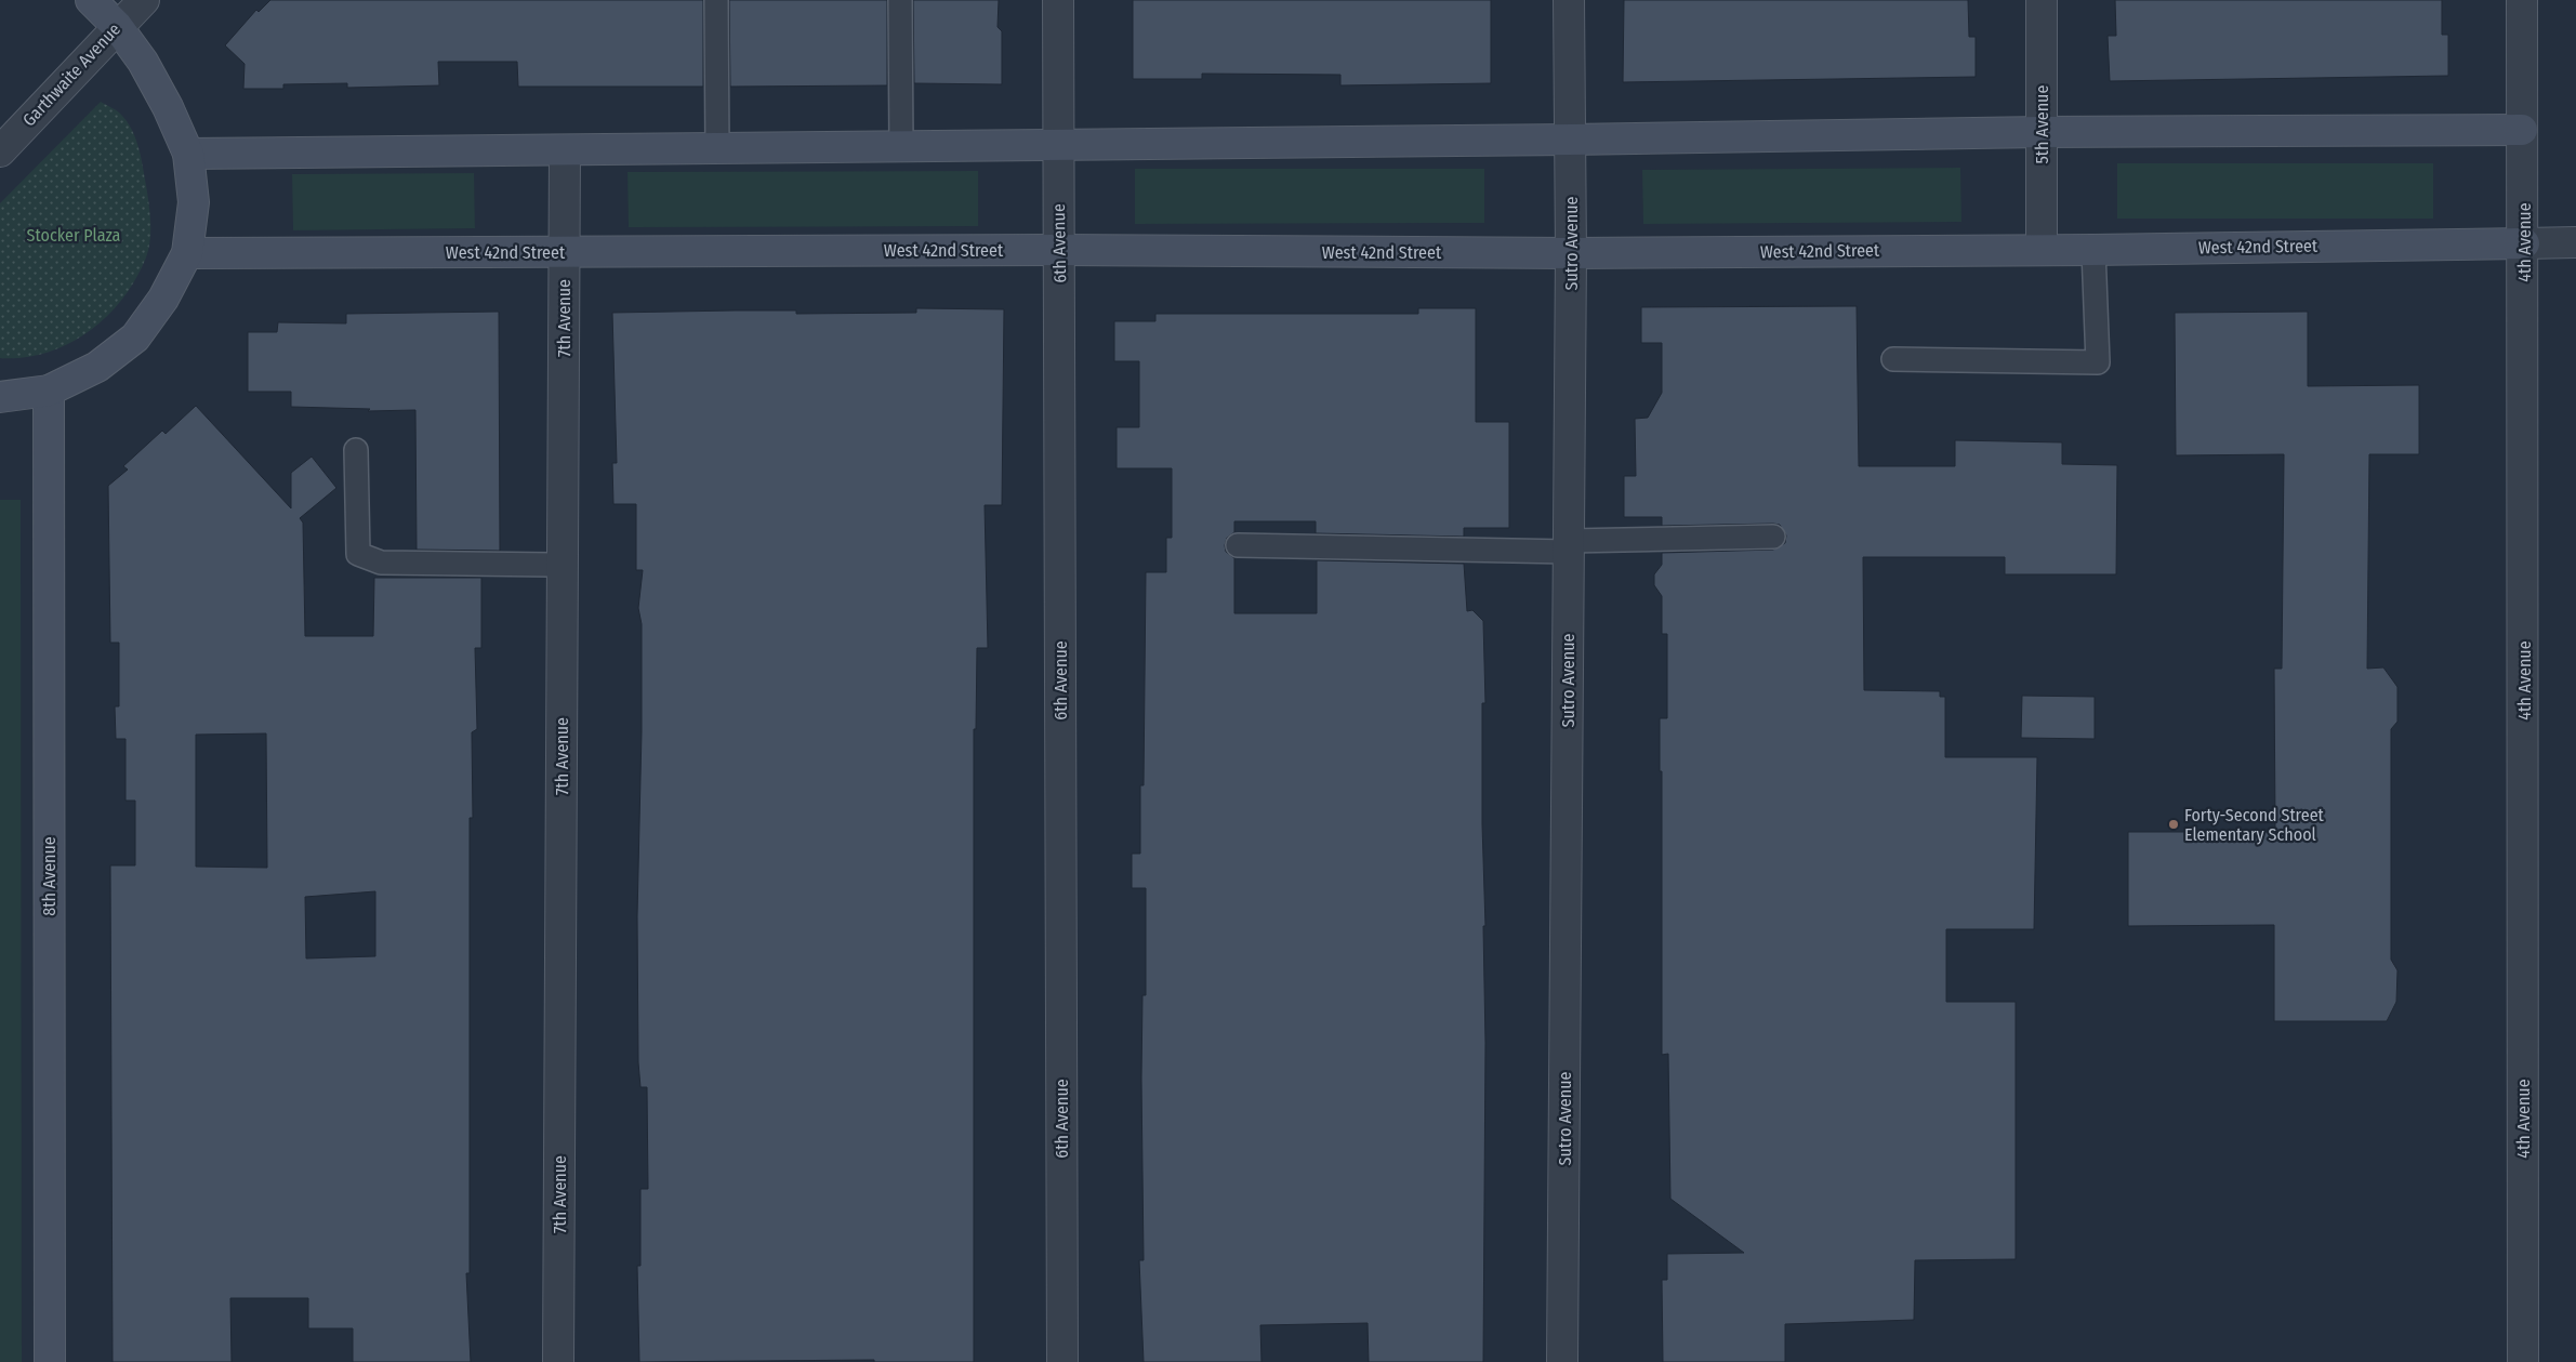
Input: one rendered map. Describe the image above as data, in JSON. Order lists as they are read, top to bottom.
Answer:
{
  "streets": {
    "street": [
      "Garthwaite Avenue",
      "5th Avenue",
      "4th Avenue",
      "6th Avenue",
      "Sutro Avenue",
      "West 42nd Street",
      "7th Avenue",
      "8th Avenue"
    ]
  },
  "crossings": [
    ["5th Avenue", "West 42nd Street"],
    ["4th Avenue", "West 42nd Street"],
    ["6th Avenue", "West 42nd Street"],
    ["Sutro Avenue", "West 42nd Street"],
    ["West 42nd Street", "7th Avenue"]
  ],
  "parks": ["Stocker Plaza"],
  "places": ["Forty-Second Street Elementary School"]
}
